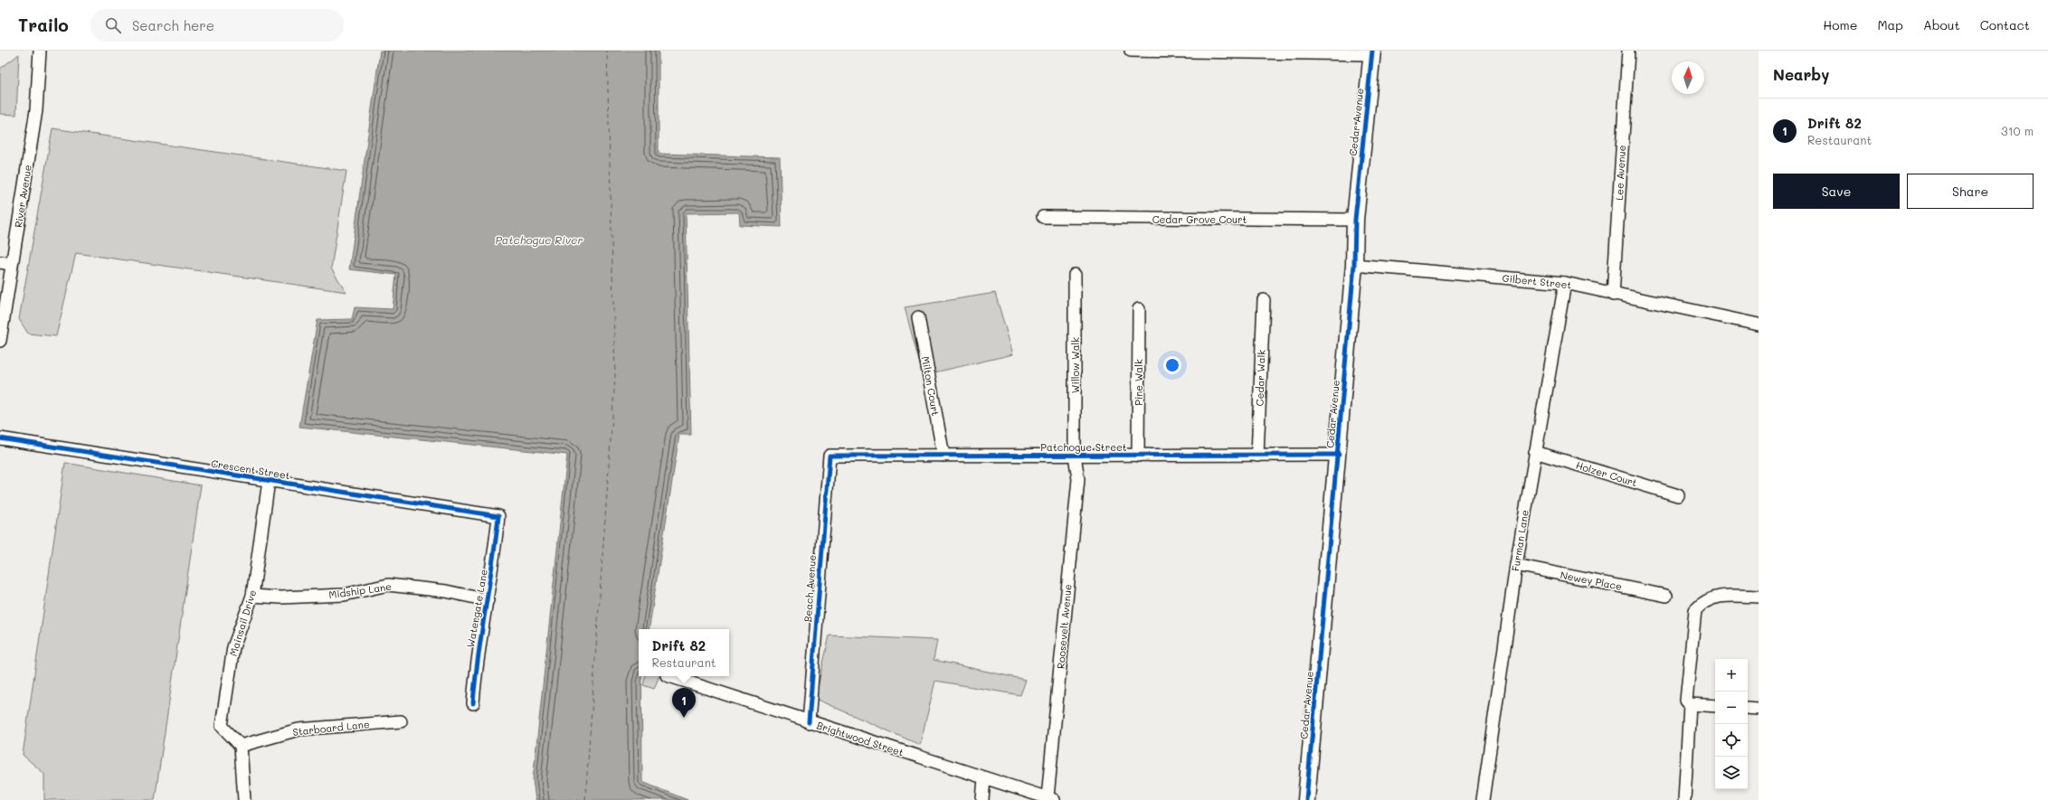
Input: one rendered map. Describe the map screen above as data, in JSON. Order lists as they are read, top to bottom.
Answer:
{
  "streets": {
    "street": [
      "Cedar Avenue",
      "Lee Avenue",
      "River Avenue",
      "Cedar Grove Court",
      "Gilbert Street",
      "Willow Walk",
      "Cedar Walk",
      "Pine Walk",
      "Milton Court",
      "Patchogue Street",
      "Crescent Street",
      "Holzer Court",
      "Furman Lane",
      "Newey Place",
      "Beach Avenue",
      "Midship Lane",
      "Watergate Lane",
      "Mainsail Drive",
      "Roosevelt Avenue",
      "Starboard Lane",
      "Brightwood Street"
    ]
  },
  "crossings": [
    ["Cedar Avenue", "Cedar Grove Court"],
    ["Cedar Avenue", "Gilbert Street"],
    ["Cedar Avenue", "Patchogue Street"],
    ["Lee Avenue", "Gilbert Street"],
    ["Gilbert Street", "Furman Lane"],
    ["Willow Walk", "Patchogue Street"],
    ["Willow Walk", "Roosevelt Avenue"],
    ["Cedar Walk", "Patchogue Street"],
    ["Pine Walk", "Patchogue Street"],
    ["Milton Court", "Patchogue Street"],
    ["Patchogue Street", "Beach Avenue"],
    ["Patchogue Street", "Roosevelt Avenue"],
    ["Crescent Street", "Watergate Lane"],
    ["Crescent Street", "Mainsail Drive"],
    ["Holzer Court", "Furman Lane"],
    ["Furman Lane", "Newey Place"],
    ["Beach Avenue", "Brightwood Street"],
    ["Midship Lane", "Watergate Lane"],
    ["Midship Lane", "Mainsail Drive"],
    ["Mainsail Drive", "Starboard Lane"],
    ["Roosevelt Avenue", "Brightwood Street"]
  ],
  "water": ["Patchogue River"],
  "north": "top",
  "page": {
    "header": "Trailo",
    "search": "Search here",
    "nav": [
      "Home",
      "Map",
      "About",
      "Contact"
    ],
    "heading": "Nearby",
    "list": [
      {
        "mark": "1",
        "name": "Drift 82",
        "note": "Restaurant",
        "value": "310 m"
      }
    ],
    "buttons": ["Save", "Share"],
    "popup": ["Drift 82", "Restaurant"],
    "map_buttons": ["+", "−"],
    "pins": "1"
  }
}
